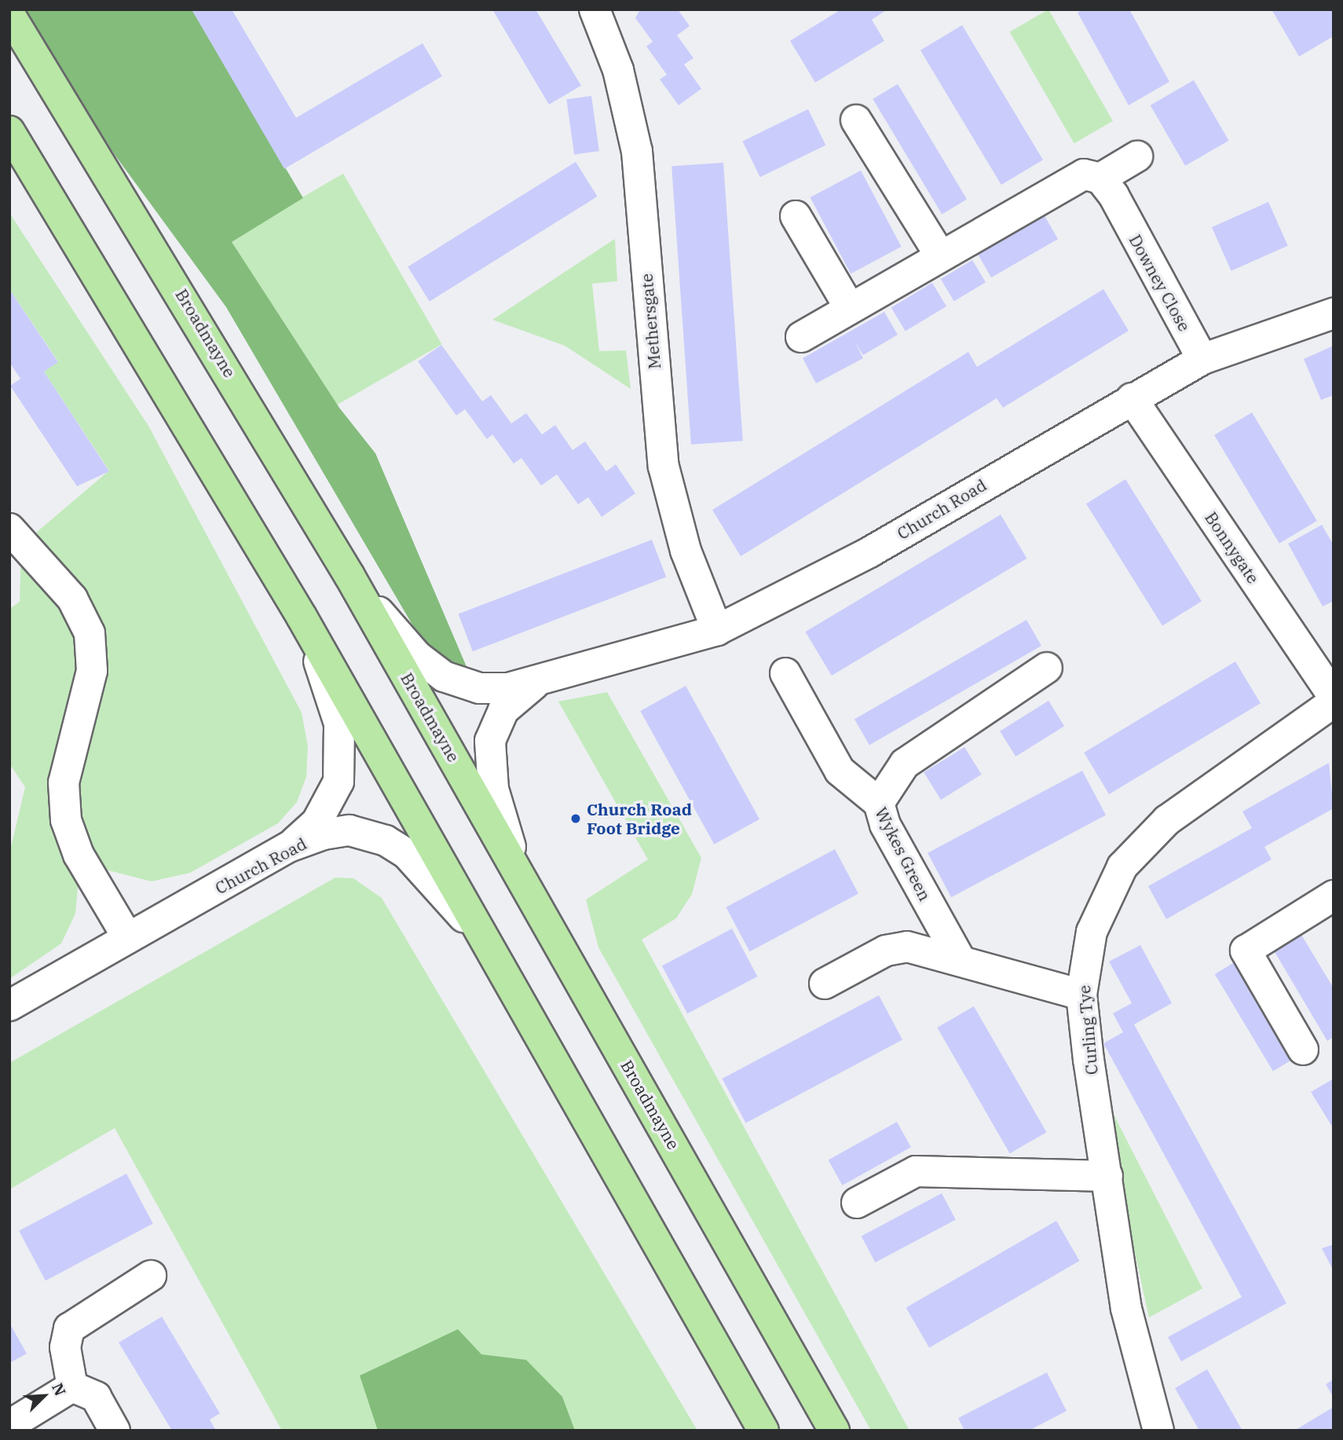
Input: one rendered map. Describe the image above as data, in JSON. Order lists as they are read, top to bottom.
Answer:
{
  "streets": {
    "main road": ["Broadmayne"],
    "street": [
      "Downey Close",
      "Methersgate",
      "Church Road",
      "Bonnygate",
      "Wykes Green",
      "Curling Tye"
    ]
  },
  "crossings": [
    ["Downey Close", "Church Road"],
    ["Methersgate", "Church Road"],
    ["Broadmayne", "Church Road"],
    ["Church Road", "Bonnygate"]
  ],
  "places": ["Church Road Foot Bridge"],
  "north": "top right"
}
